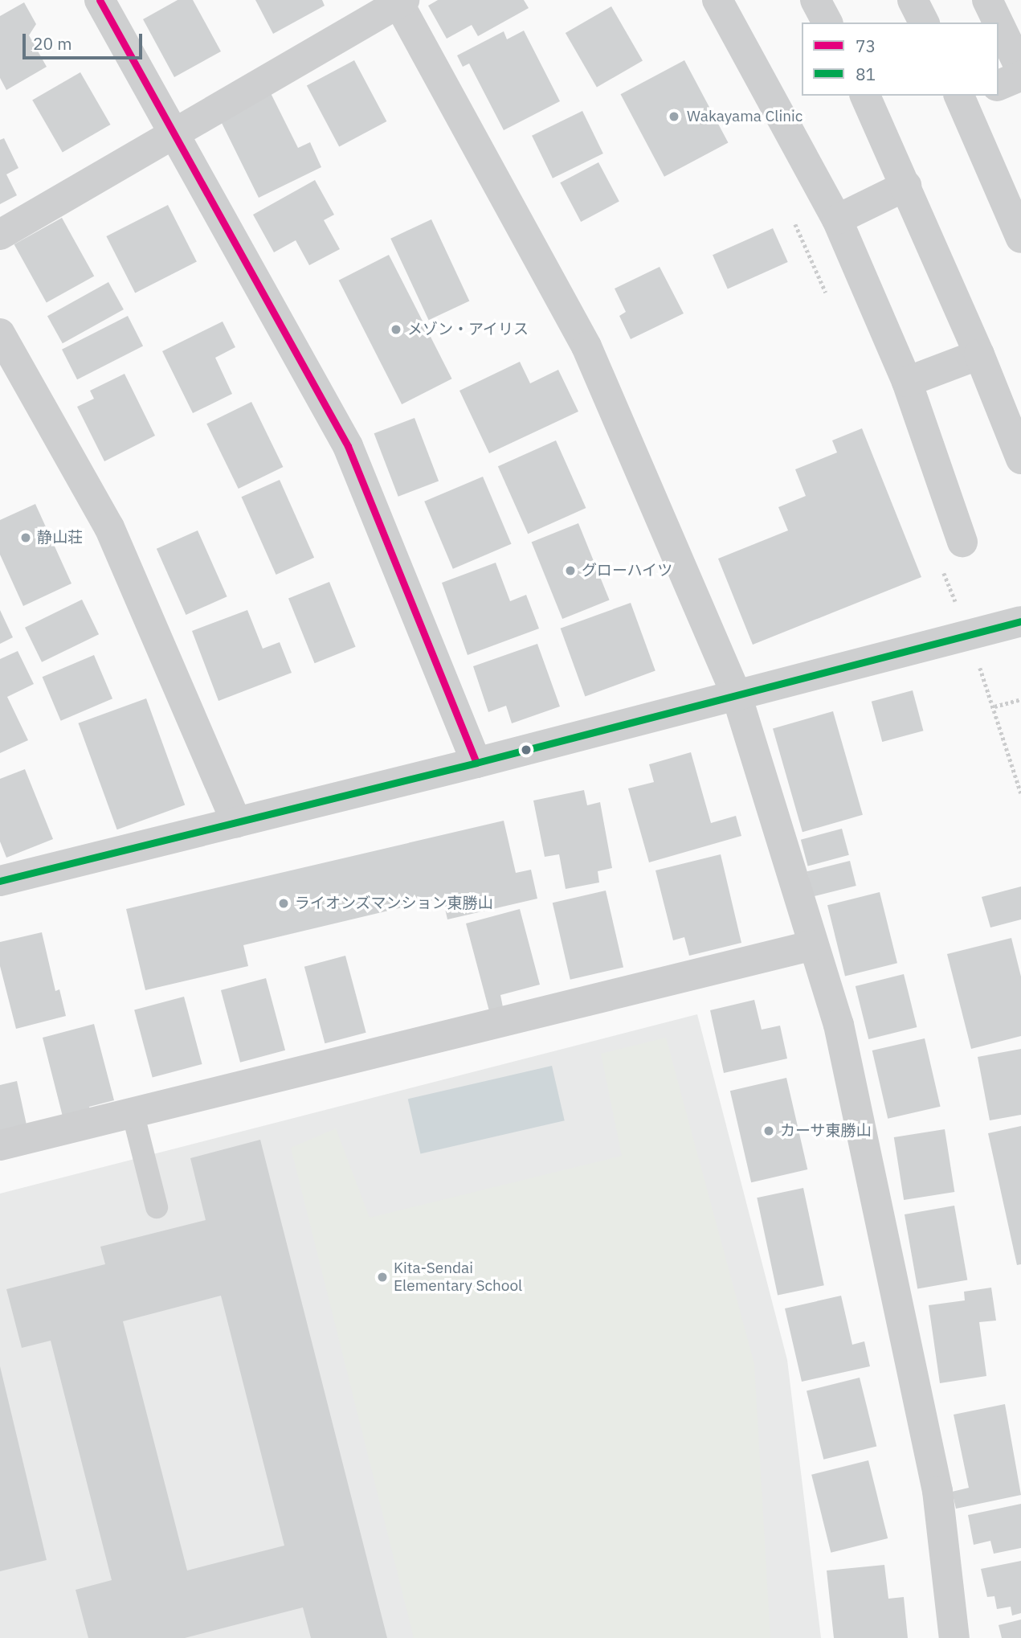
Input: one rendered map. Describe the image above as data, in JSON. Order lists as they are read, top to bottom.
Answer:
{
  "places": [
    "Wakayama Clinic",
    "メゾン・アイリス",
    "静山荘",
    "グローハイツ",
    "ライオンズマンション東勝山",
    "カーサ東勝山",
    "Kita-Sendai Elementary School"
  ],
  "lines": ["transit line 73", "transit line 81"],
  "legend": ["73", "81"],
  "scale_bar": "20 m"
}
